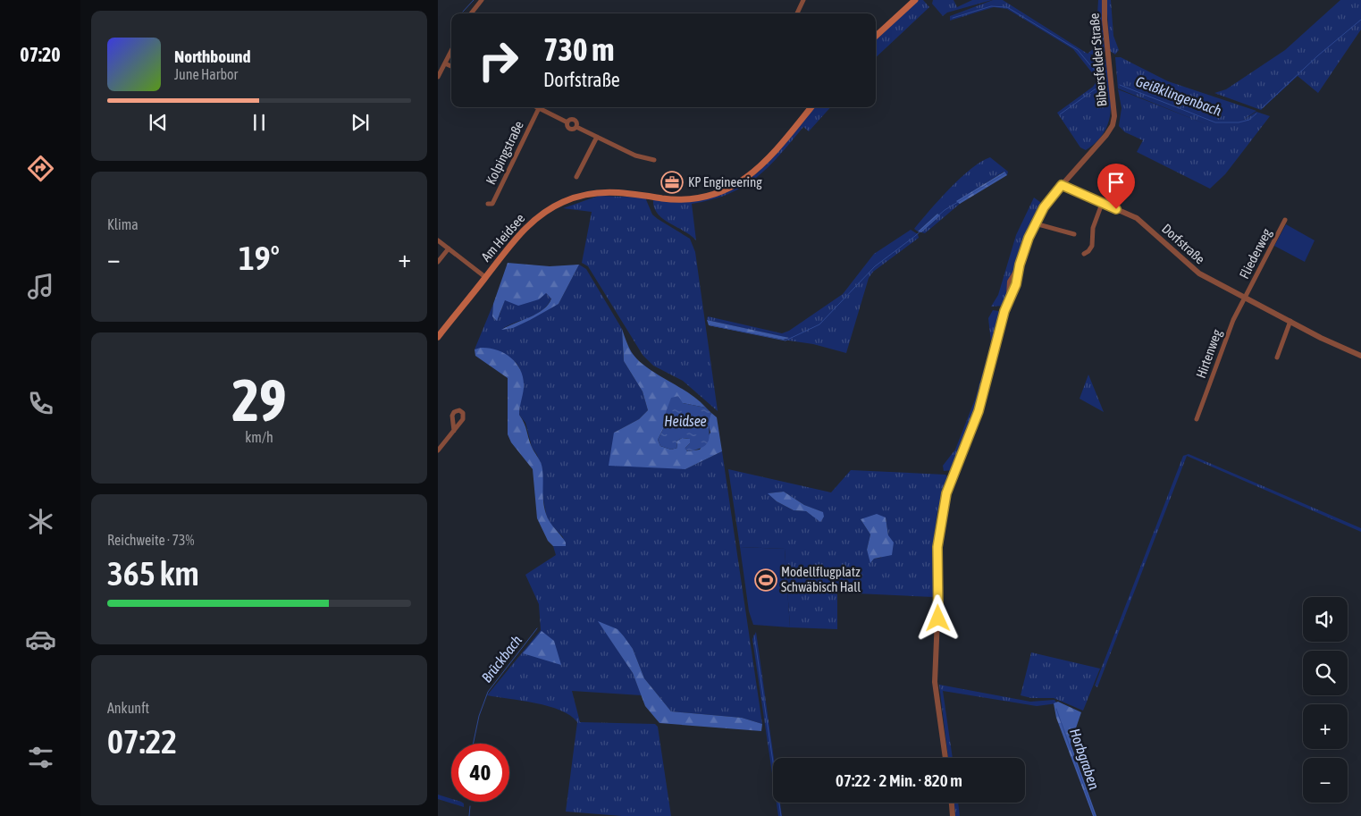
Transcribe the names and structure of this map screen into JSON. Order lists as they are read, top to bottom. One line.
{"streets":{"main road":["Am Heidsee"],"street":["Bibersfelder Straße","Kolpingstraße","Dorfstraße","Fliederweg","Hirtenweg"]},"crossings":[["Bibersfelder Straße","Dorfstraße"],["Dorfstraße","Fliederweg"],["Dorfstraße","Hirtenweg"],["Fliederweg","Hirtenweg"]],"water":["Geißklingenbach","Heidsee","Brückbach","Horbgraben"],"places":{"office":["KP Engineering"],"sports":["Modellflugplatz Schwäbisch Hall"]},"page":{"tabs":"07:20","turn":["730 m","Dorfstraße"],"song":["Northbound","June Harbor"],"tile":["Klima",["29","km/h"],["Reichweite · 73%","365 km"],["Ankunft","07:22"]],"heat":["−","19°","+"],"map_buttons":["+","−"],"limit":"40","trip":"07:22 · 2 Min. · 820 m"}}
